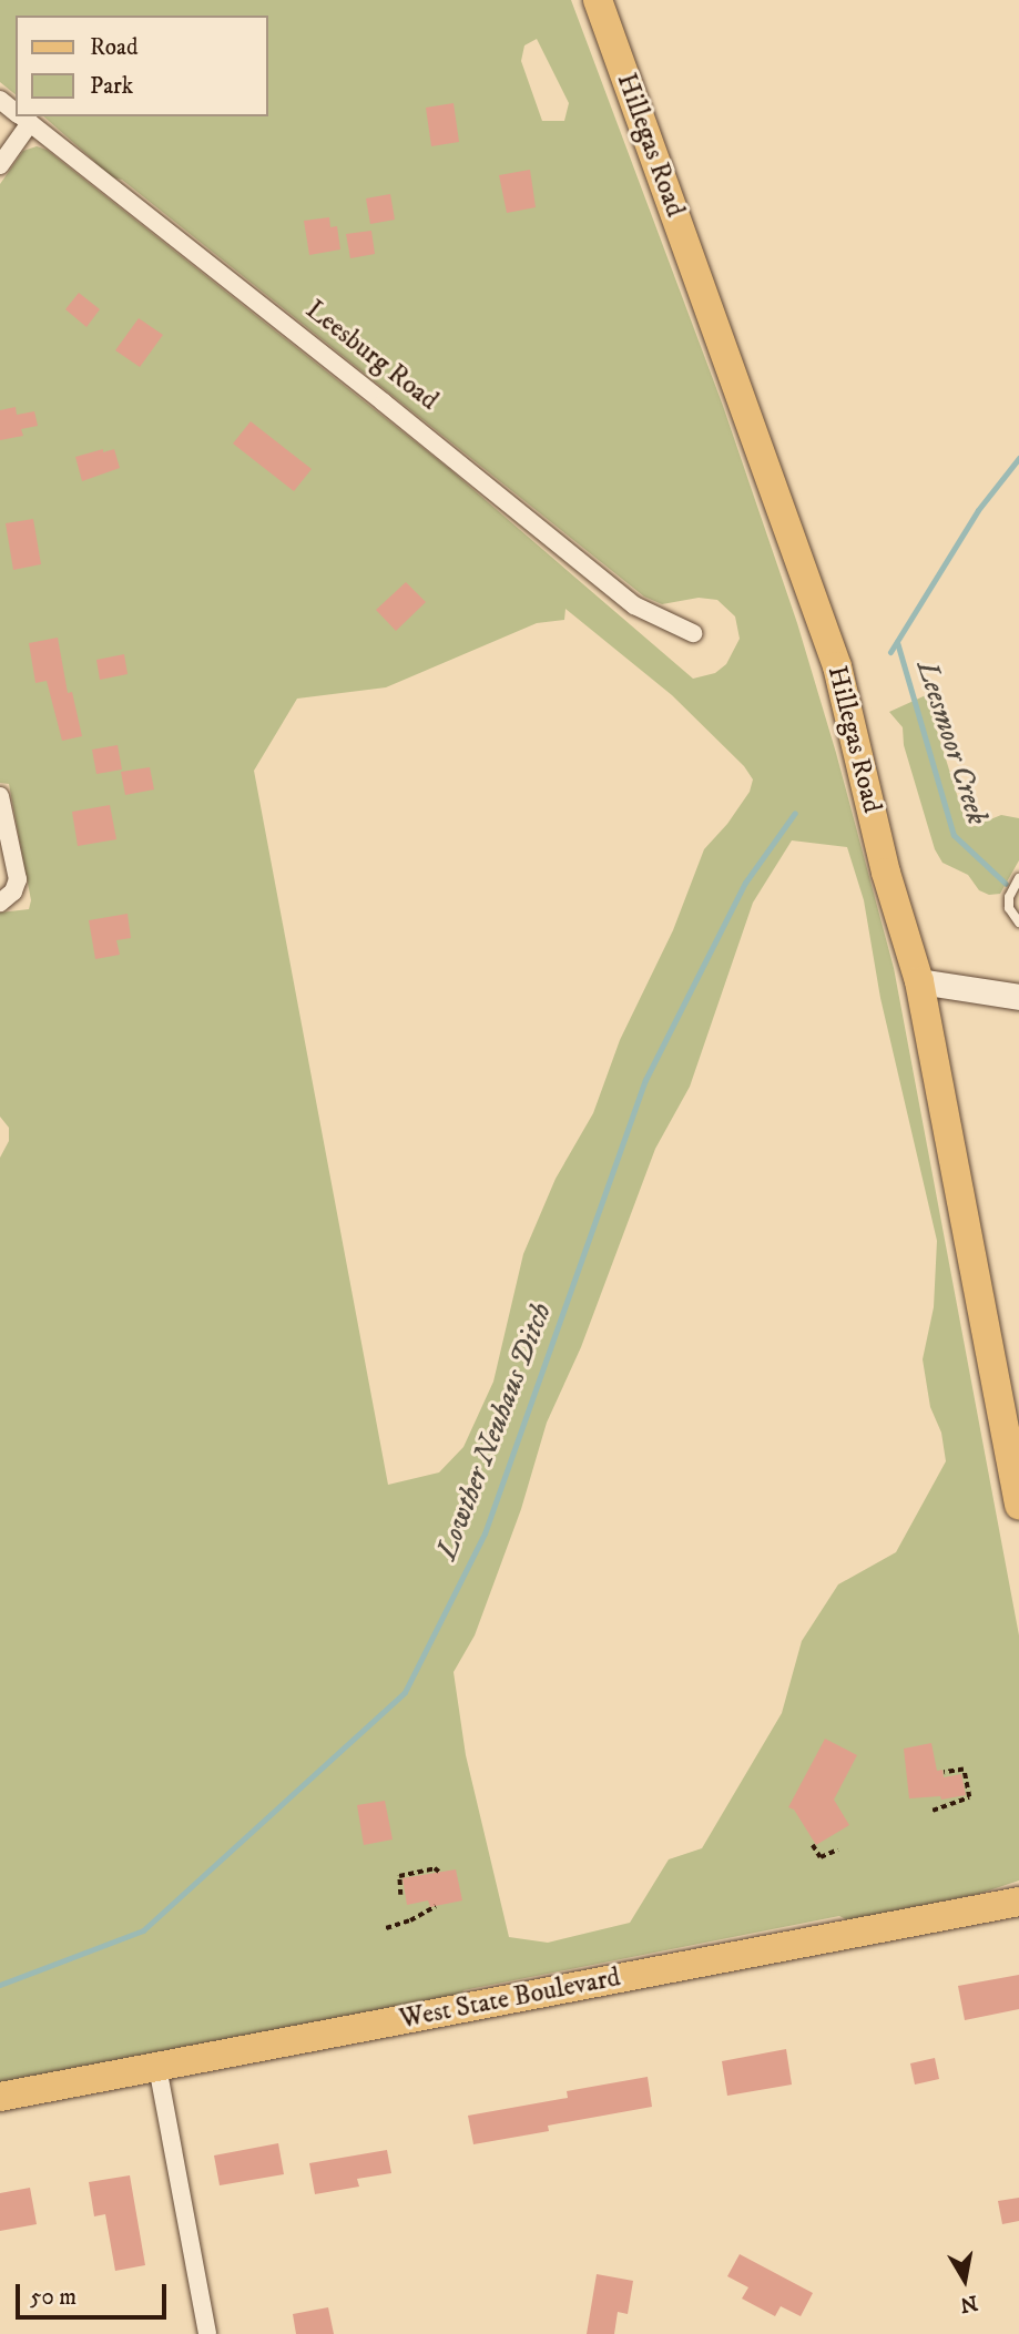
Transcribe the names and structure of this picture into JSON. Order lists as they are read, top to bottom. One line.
{"streets":{"main road":["Hillegas Road","West State Boulevard"],"street":["Leesburg Road"]},"water":["Leesmoor Creek","Lowther Neuhaus Ditch"],"legend":["Road","Park"],"scale_bar":"50 m","north":"bottom"}
